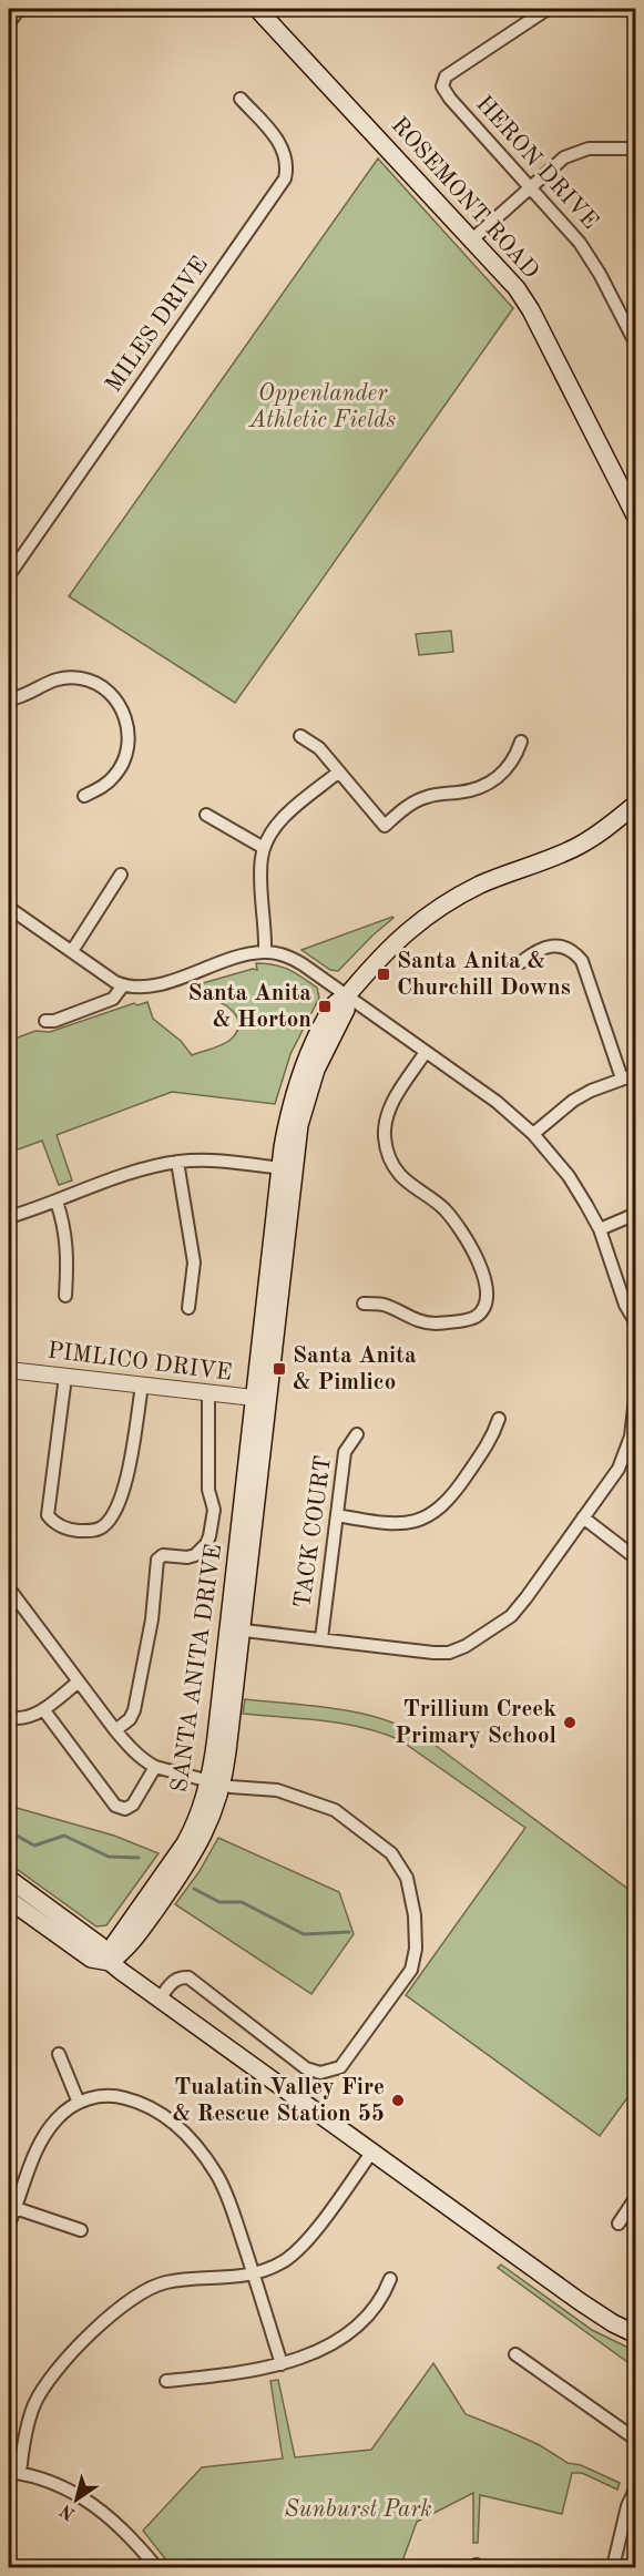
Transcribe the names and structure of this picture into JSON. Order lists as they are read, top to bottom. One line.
{"streets":{"main road":["ROSEMONT ROAD","SANTA ANITA DRIVE"],"street":["HERON DRIVE","MILES DRIVE","PIMLICO DRIVE","TACK COURT"]},"crossings":[["PIMLICO DRIVE","SANTA ANITA DRIVE"]],"parks":["Oppenlander Athletic Fields","Sunburst Park"],"places":{"transit":["Santa Anita & Churchill Downs","Santa Anita & Horton","Santa Anita & Pimlico"],"other":["Trillium Creek Primary School","Tualatin Valley Fire & Rescue Station 55"]},"north":"bottom left"}
